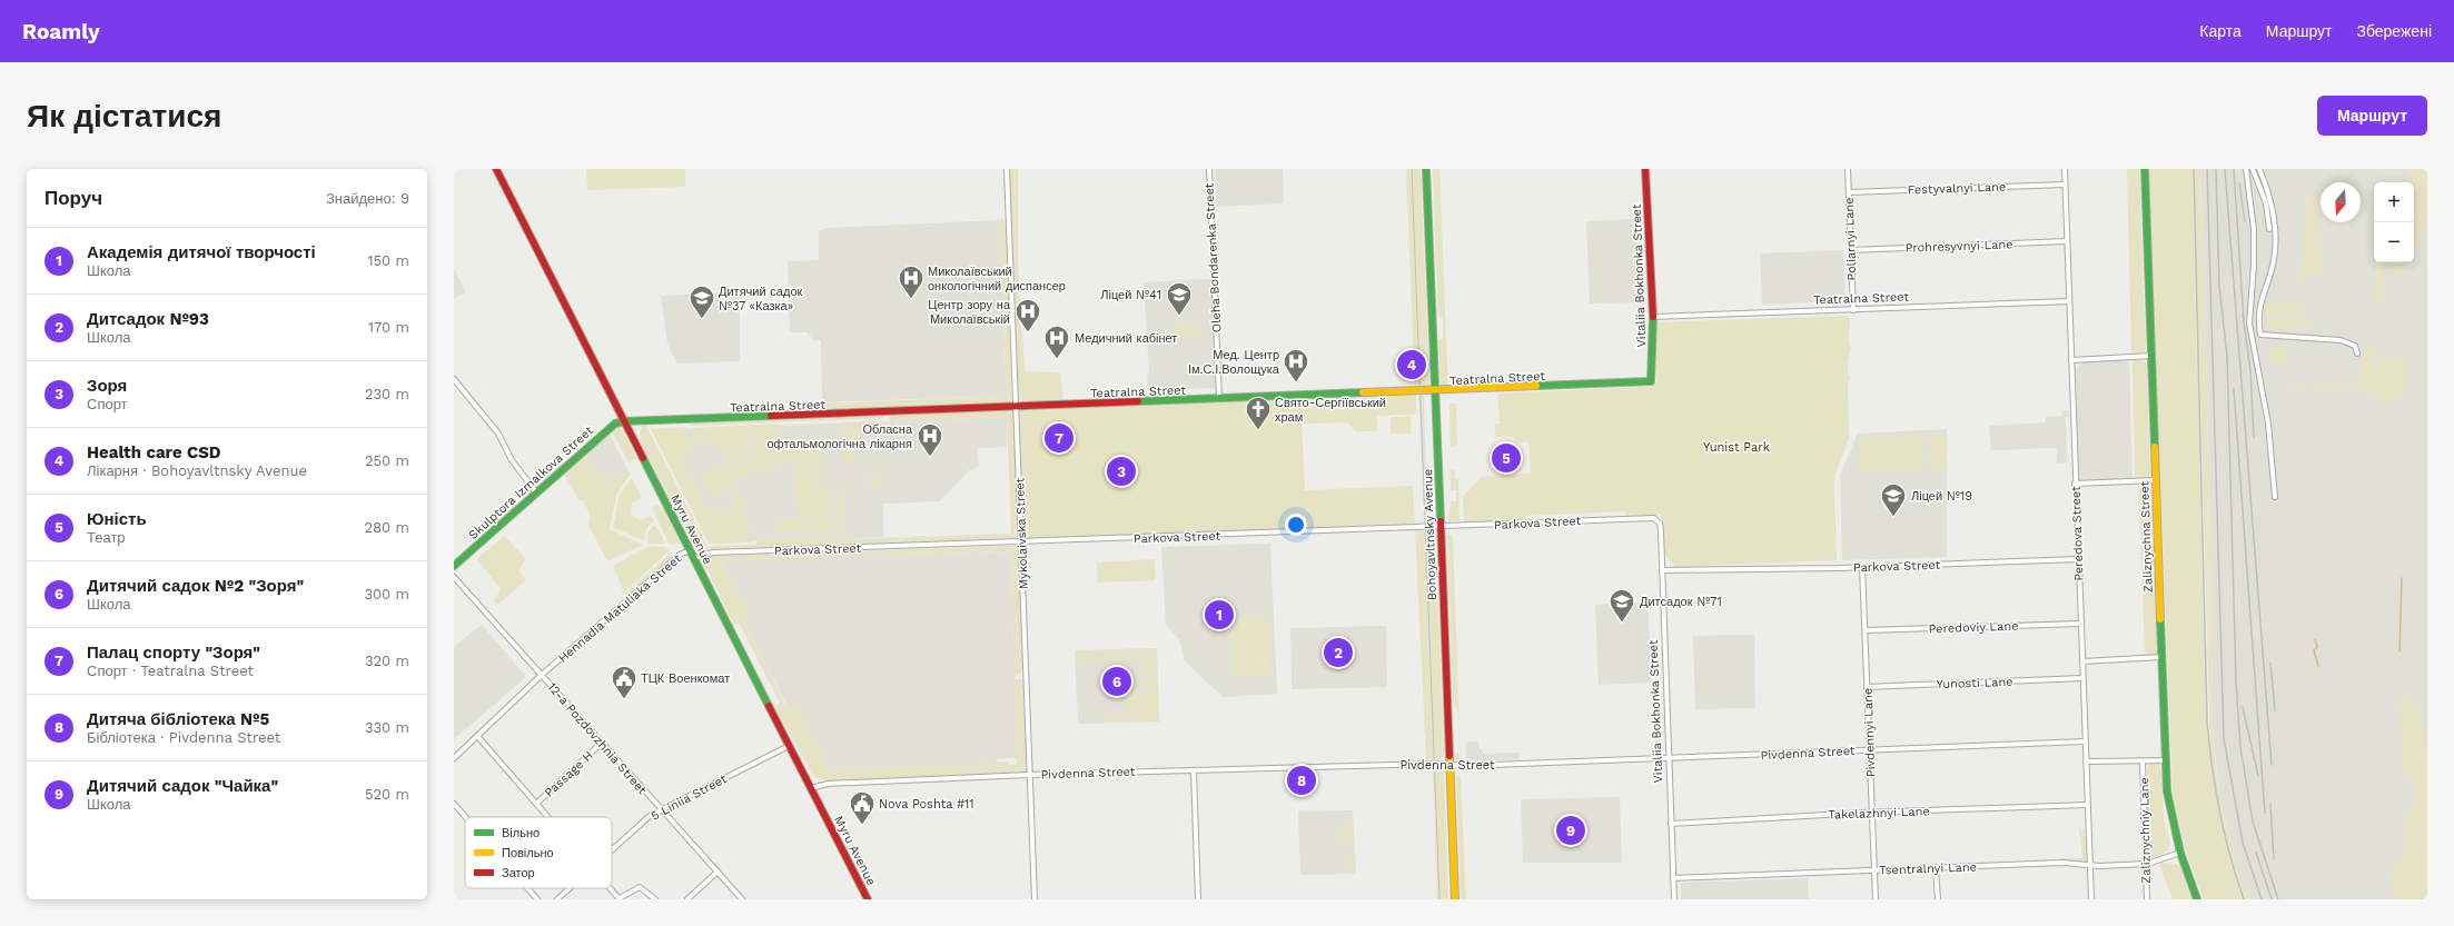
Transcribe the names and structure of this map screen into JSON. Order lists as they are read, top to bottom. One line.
{"streets":{"street":["Festyvalnyi Lane","Poliarnyi Lane","Prohresyvnyi Lane","Oleha Bondarenka Street","Vitaliia Bokhonka Street","Teatralna Street","Skulptora Izmalkova Street","Parkova Street","Myru Avenue","Mykolaivska Street","Peredova Street","Bohoyavltnsky Avenue","Zaliznychna Street","Hennadia Matuliaka Street","Peredoviy Lane","Yunosti Lane","Pivdennyi Lane","12-a Pozdovzhnia Street","Pivdenna Street","Passage H","5 Liniia Street","Takelazhnyi Lane","Zaliznychniy Lane","Tsentralnyi Lane"]},"crossings":[["Festyvalnyi Lane","Poliarnyi Lane"],["Festyvalnyi Lane","Peredova Street"],["Poliarnyi Lane","Prohresyvnyi Lane"],["Poliarnyi Lane","Teatralna Street"],["Prohresyvnyi Lane","Peredova Street"],["Oleha Bondarenka Street","Teatralna Street"],["Vitaliia Bokhonka Street","Teatralna Street"],["Vitaliia Bokhonka Street","Parkova Street"],["Vitaliia Bokhonka Street","Pivdenna Street"],["Vitaliia Bokhonka Street","Takelazhnyi Lane"],["Vitaliia Bokhonka Street","Tsentralnyi Lane"],["Teatralna Street","Skulptora Izmalkova Street"],["Teatralna Street","Myru Avenue"],["Teatralna Street","Mykolaivska Street"],["Teatralna Street","Peredova Street"],["Teatralna Street","Bohoyavltnsky Avenue"],["Skulptora Izmalkova Street","Myru Avenue"],["Parkova Street","Myru Avenue"],["Parkova Street","Mykolaivska Street"],["Parkova Street","Peredova Street"],["Parkova Street","Bohoyavltnsky Avenue"],["Parkova Street","Pivdennyi Lane"],["Myru Avenue","Hennadia Matuliaka Street"],["Myru Avenue","Pivdenna Street"],["Myru Avenue","5 Liniia Street"],["Mykolaivska Street","Pivdenna Street"],["Peredova Street","Peredoviy Lane"],["Peredova Street","Yunosti Lane"],["Peredova Street","Pivdenna Street"],["Peredova Street","Takelazhnyi Lane"],["Peredova Street","Tsentralnyi Lane"],["Bohoyavltnsky Avenue","Pivdenna Street"],["Zaliznychna Street","Tsentralnyi Lane"],["Hennadia Matuliaka Street","12-a Pozdovzhnia Street"],["Peredoviy Lane","Pivdennyi Lane"],["Yunosti Lane","Pivdennyi Lane"],["Pivdennyi Lane","Pivdenna Street"],["Pivdennyi Lane","Takelazhnyi Lane"],["Pivdennyi Lane","Tsentralnyi Lane"],["12-a Pozdovzhnia Street","Passage H"],["12-a Pozdovzhnia Street","5 Liniia Street"],["Zaliznychniy Lane","Tsentralnyi Lane"]],"parks":["Yunist Park"],"places":{"hospital":["Миколаївський онкологічний диспансер","Центр зору на Миколаївській","Медичний кабінет","Мед. Центр Ім.С.І.Волощука","Обласна офтальмологічна лікарня"],"school or university":["Ліцей №41","Дитячий садок №37 «Казка»","Ліцей №19","Дитсадок №71"],"church":["Свято-Сергіївський храм"],"public building":["ТЦК Военкомат","Nova Poshta #11"]},"legend":["Вільно","Повільно","Затор"],"north":"bottom","page":{"header":"Roamly","nav":["Карта","Маршрут","Збережені"],"buttons":"Маршрут","title":"Як дістатися","heading":["Поруч","Знайдено: 9"],"map_buttons":["+","−"],"list":[{"mark":"1","name":"Академія дитячої творчості","note":"Школа","value":"150 m"},{"mark":"2","name":"Дитсадок №93","note":"Школа","value":"170 m"},{"mark":"3","name":"Зоря","note":"Спорт","value":"230 m"},{"mark":"4","name":"Health care CSD","note":"Лікарня · Bohoyavltnsky Avenue","value":"250 m"},{"mark":"5","name":"Юність","note":"Театр","value":"280 m"},{"mark":"6","name":"Дитячий садок №2 \"Зоря\"","note":"Школа","value":"300 m"},{"mark":"7","name":"Палац спорту \"Зоря\"","note":"Спорт · Teatralna Street","value":"320 m"},{"mark":"8","name":"Дитяча бібліотека №5","note":"Бібліотека · Pivdenna Street","value":"330 m"},{"mark":"9","name":"Дитячий садок \"Чайка\"","note":"Школа","value":"520 m"}],"pins":["4","7","5","3","1","2","6","8","9"]}}
